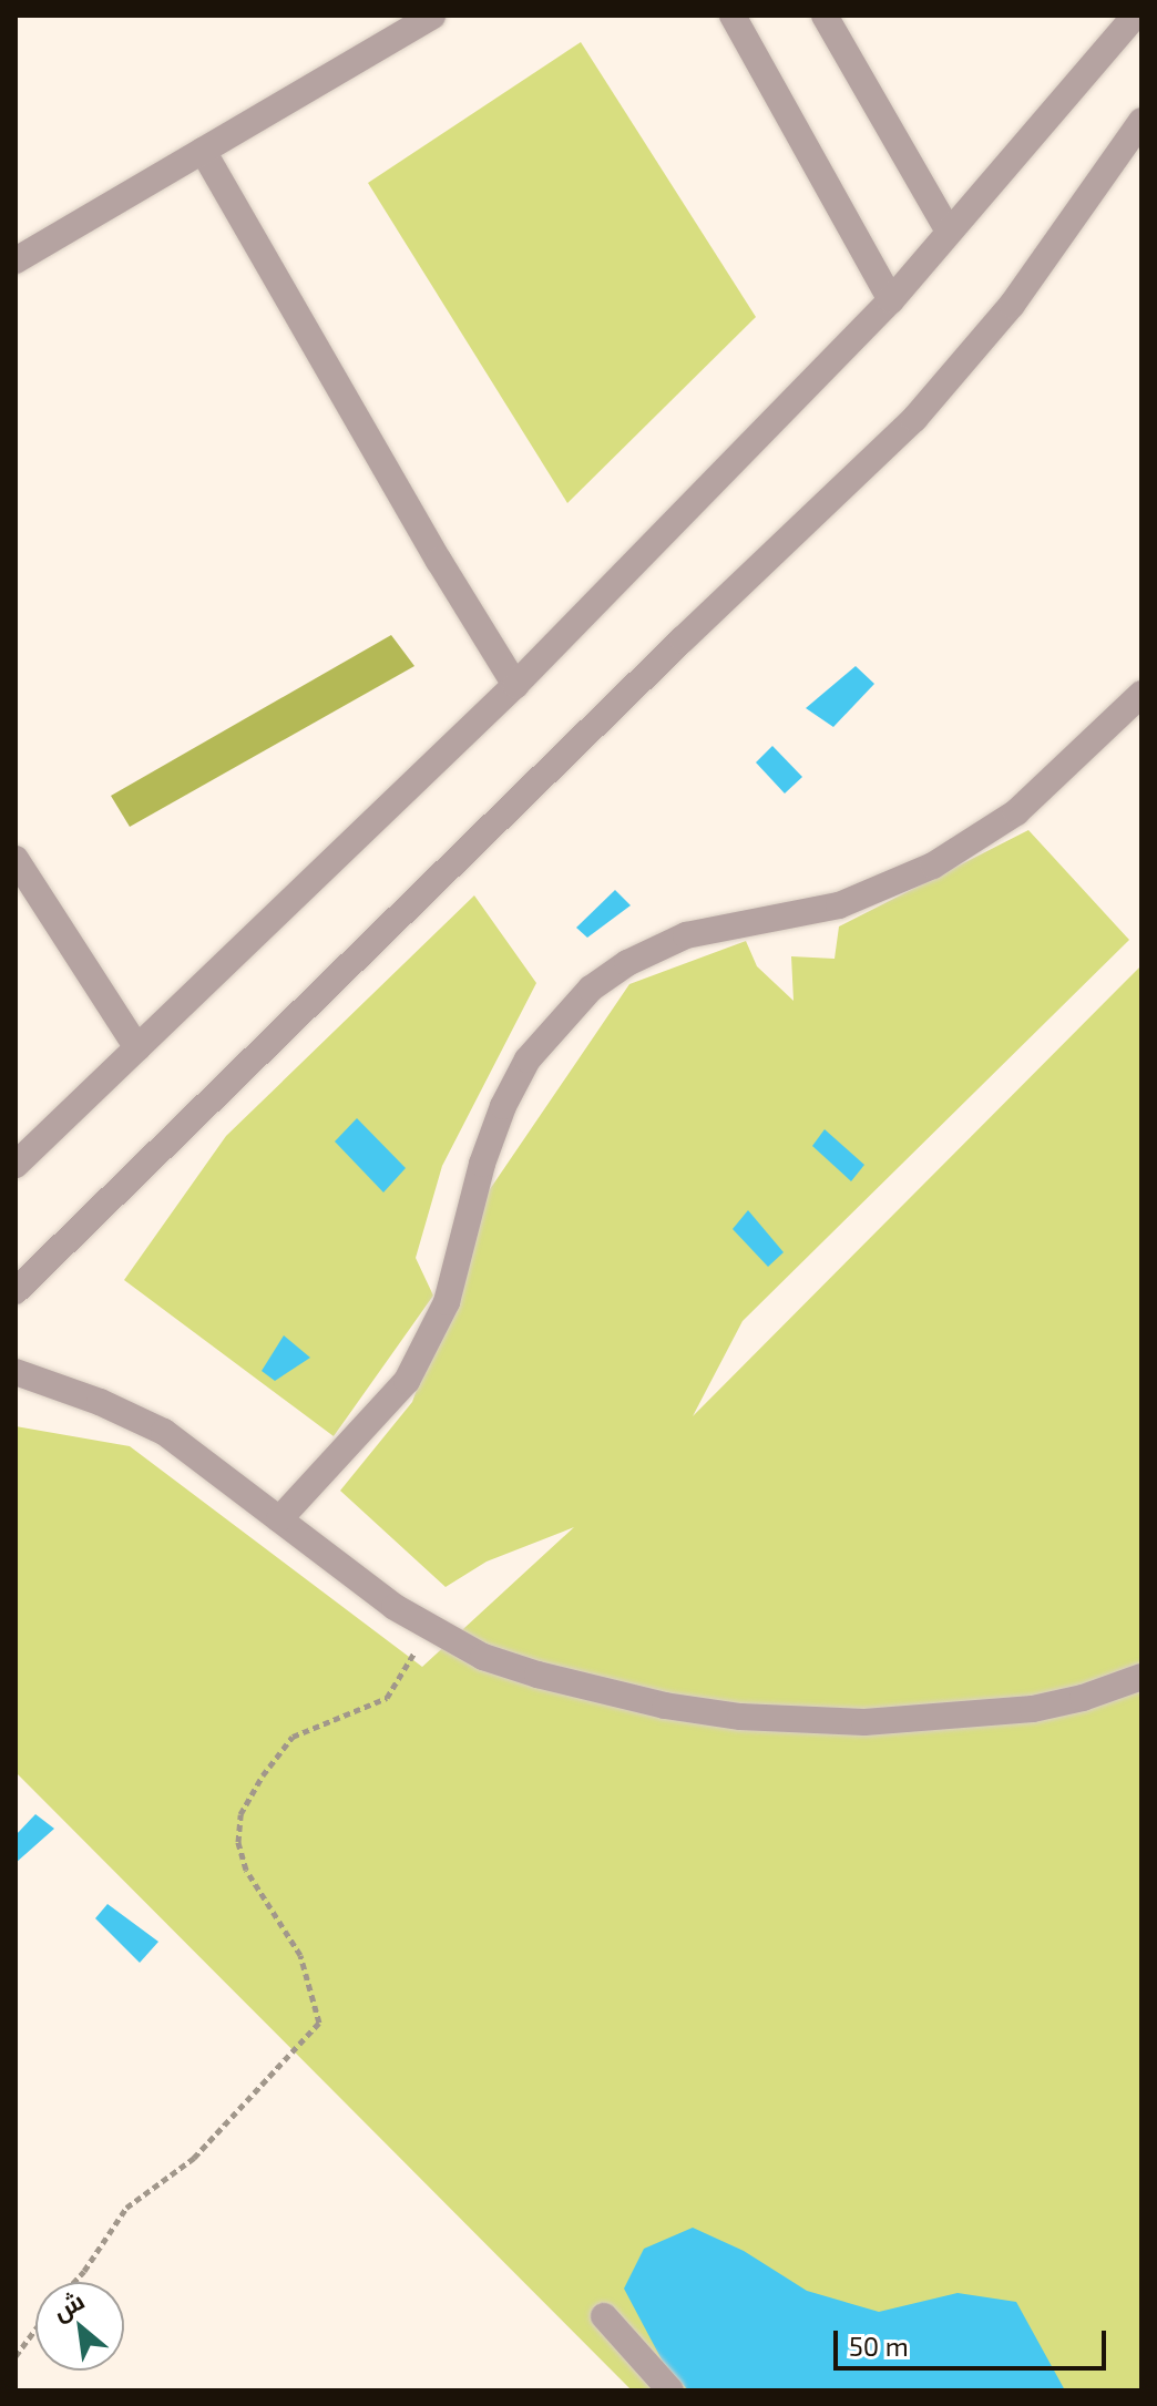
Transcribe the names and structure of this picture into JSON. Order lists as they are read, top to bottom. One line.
{"scale_bar":"50 m","north":"top left"}
